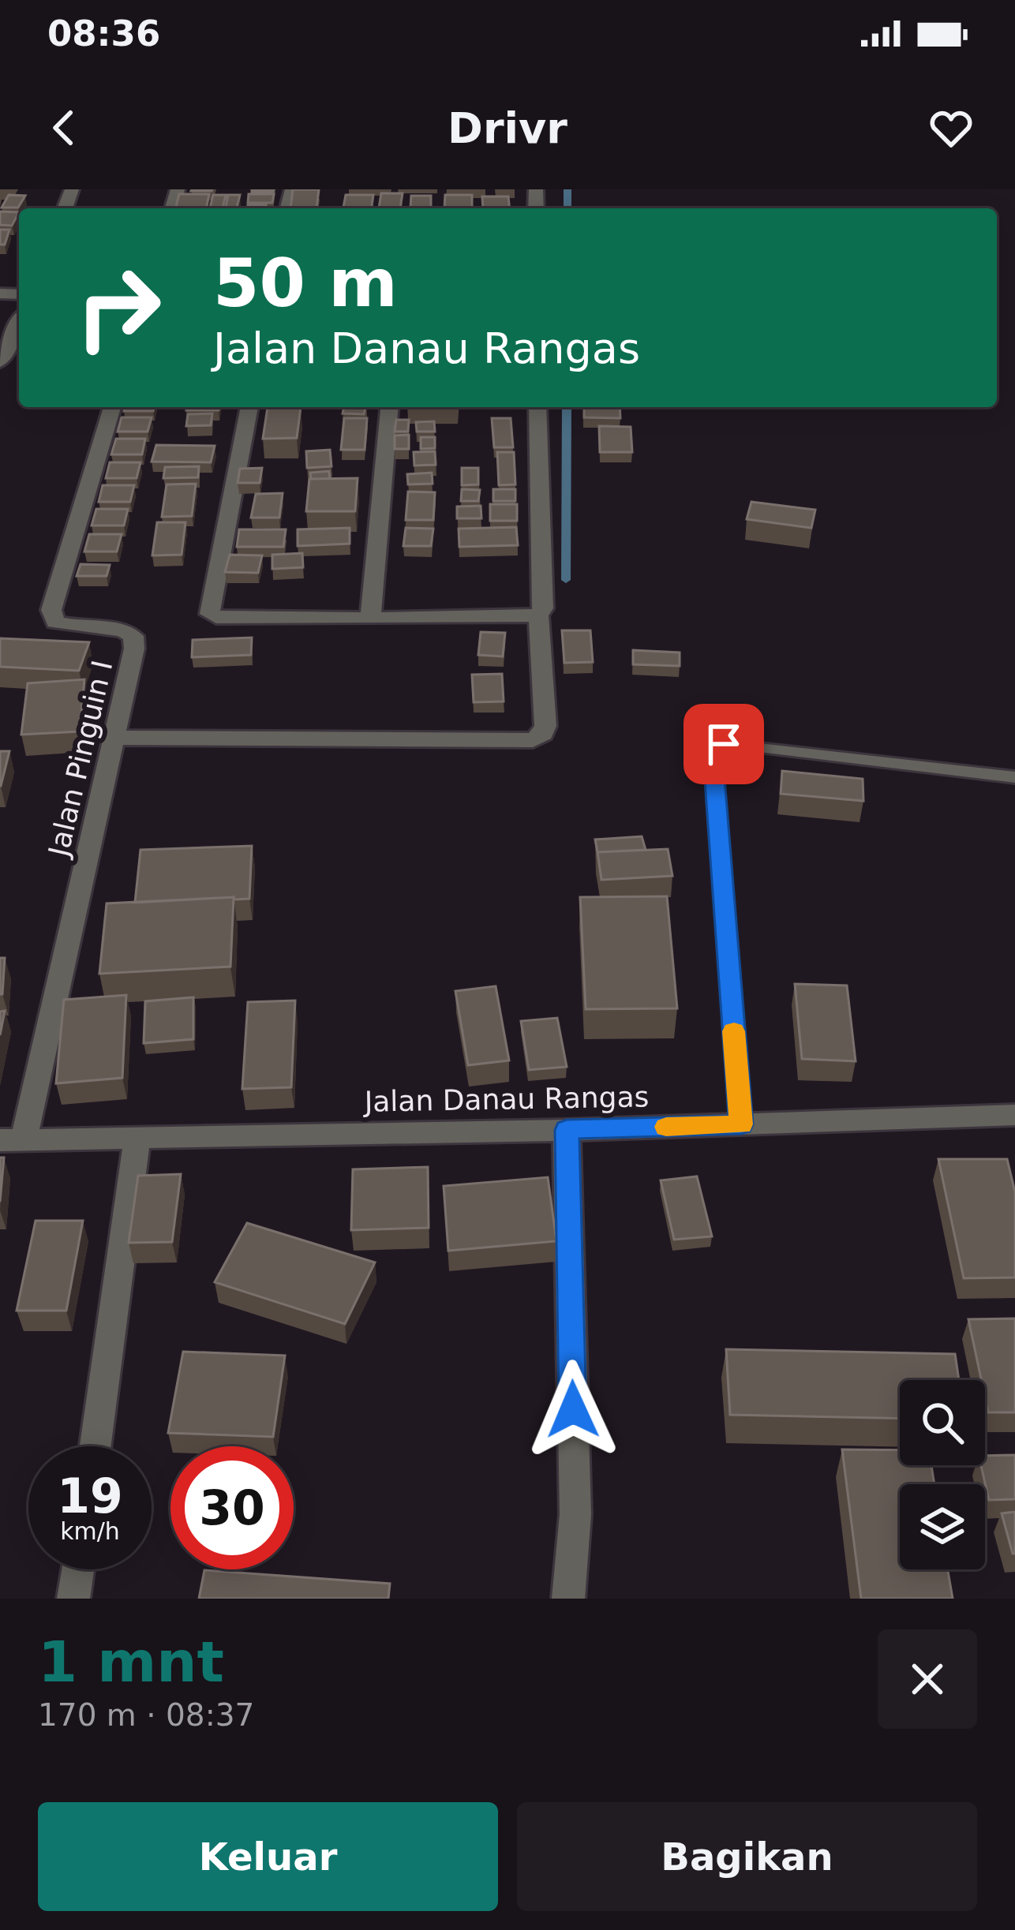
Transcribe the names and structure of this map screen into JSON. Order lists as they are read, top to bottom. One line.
{"streets":{"street":["Jalan Pinguin I","Jalan Danau Rangas"]},"crossings":[["Jalan Pinguin I","Jalan Danau Rangas"]],"page":{"status":"08:36","header":"Drivr","turn":["50 m","Jalan Danau Rangas"],"speed":"19 km/h","limit":"30","heading":["1 mnt","170 m · 08:37"],"buttons":["Keluar","Bagikan"]}}
